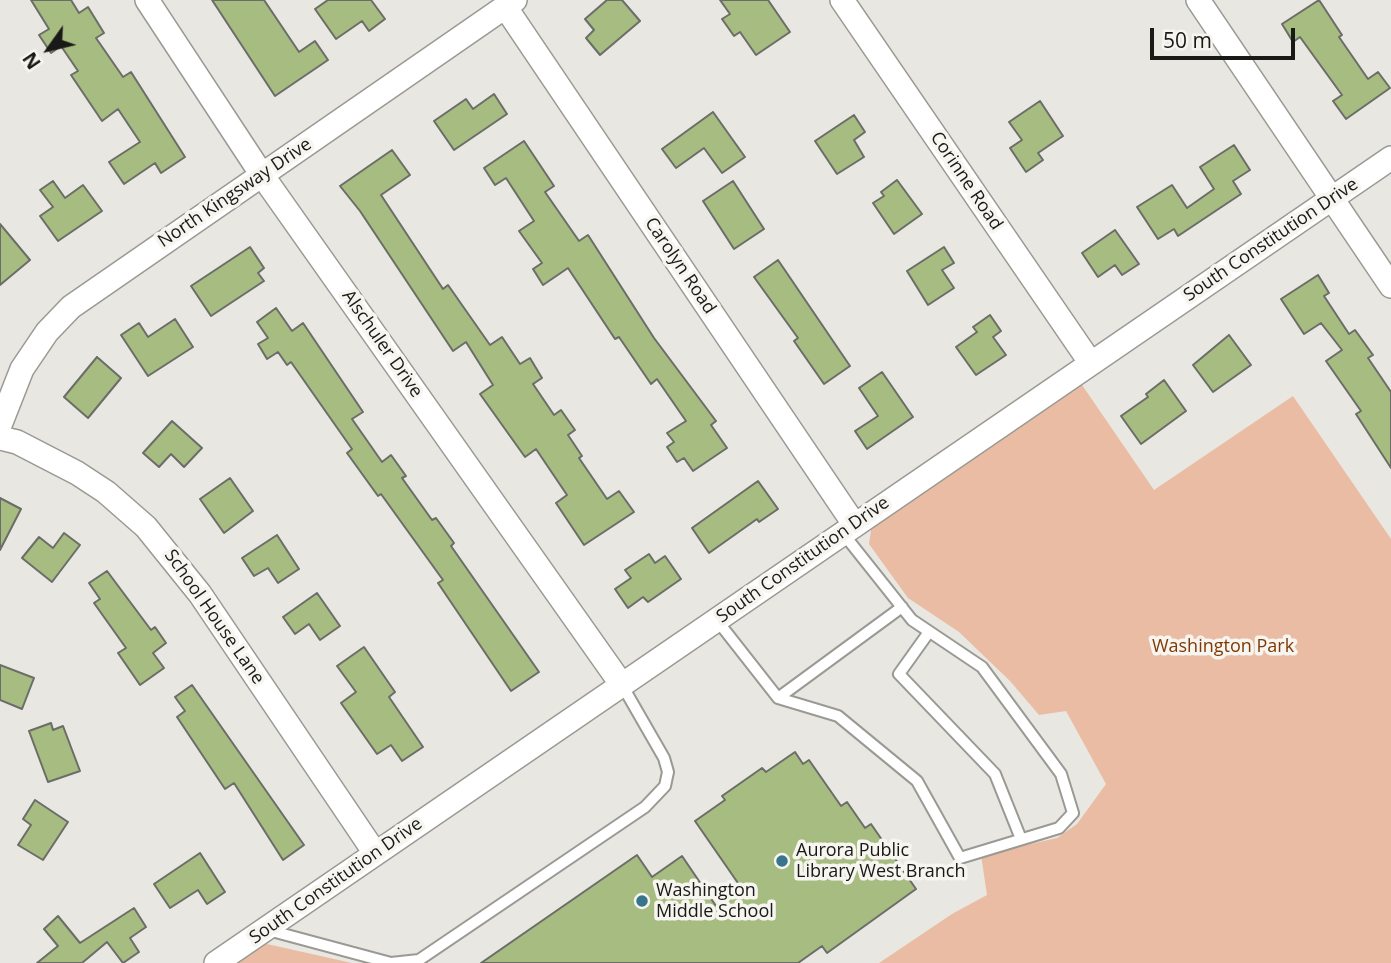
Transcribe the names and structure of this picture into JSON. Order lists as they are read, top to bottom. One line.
{"streets":{"street":["Corinne Road","North Kingsway Drive","South Constitution Drive","Carolyn Road","Alschuler Drive","School House Lane"]},"crossings":[["Corinne Road","South Constitution Drive"],["North Kingsway Drive","Carolyn Road"],["North Kingsway Drive","Alschuler Drive"],["South Constitution Drive","Carolyn Road"],["South Constitution Drive","Alschuler Drive"],["South Constitution Drive","School House Lane"]],"parks":["Washington Park"],"places":["Aurora Public Library West Branch","Washington Middle School"],"scale_bar":"50 m","north":"bottom left"}
